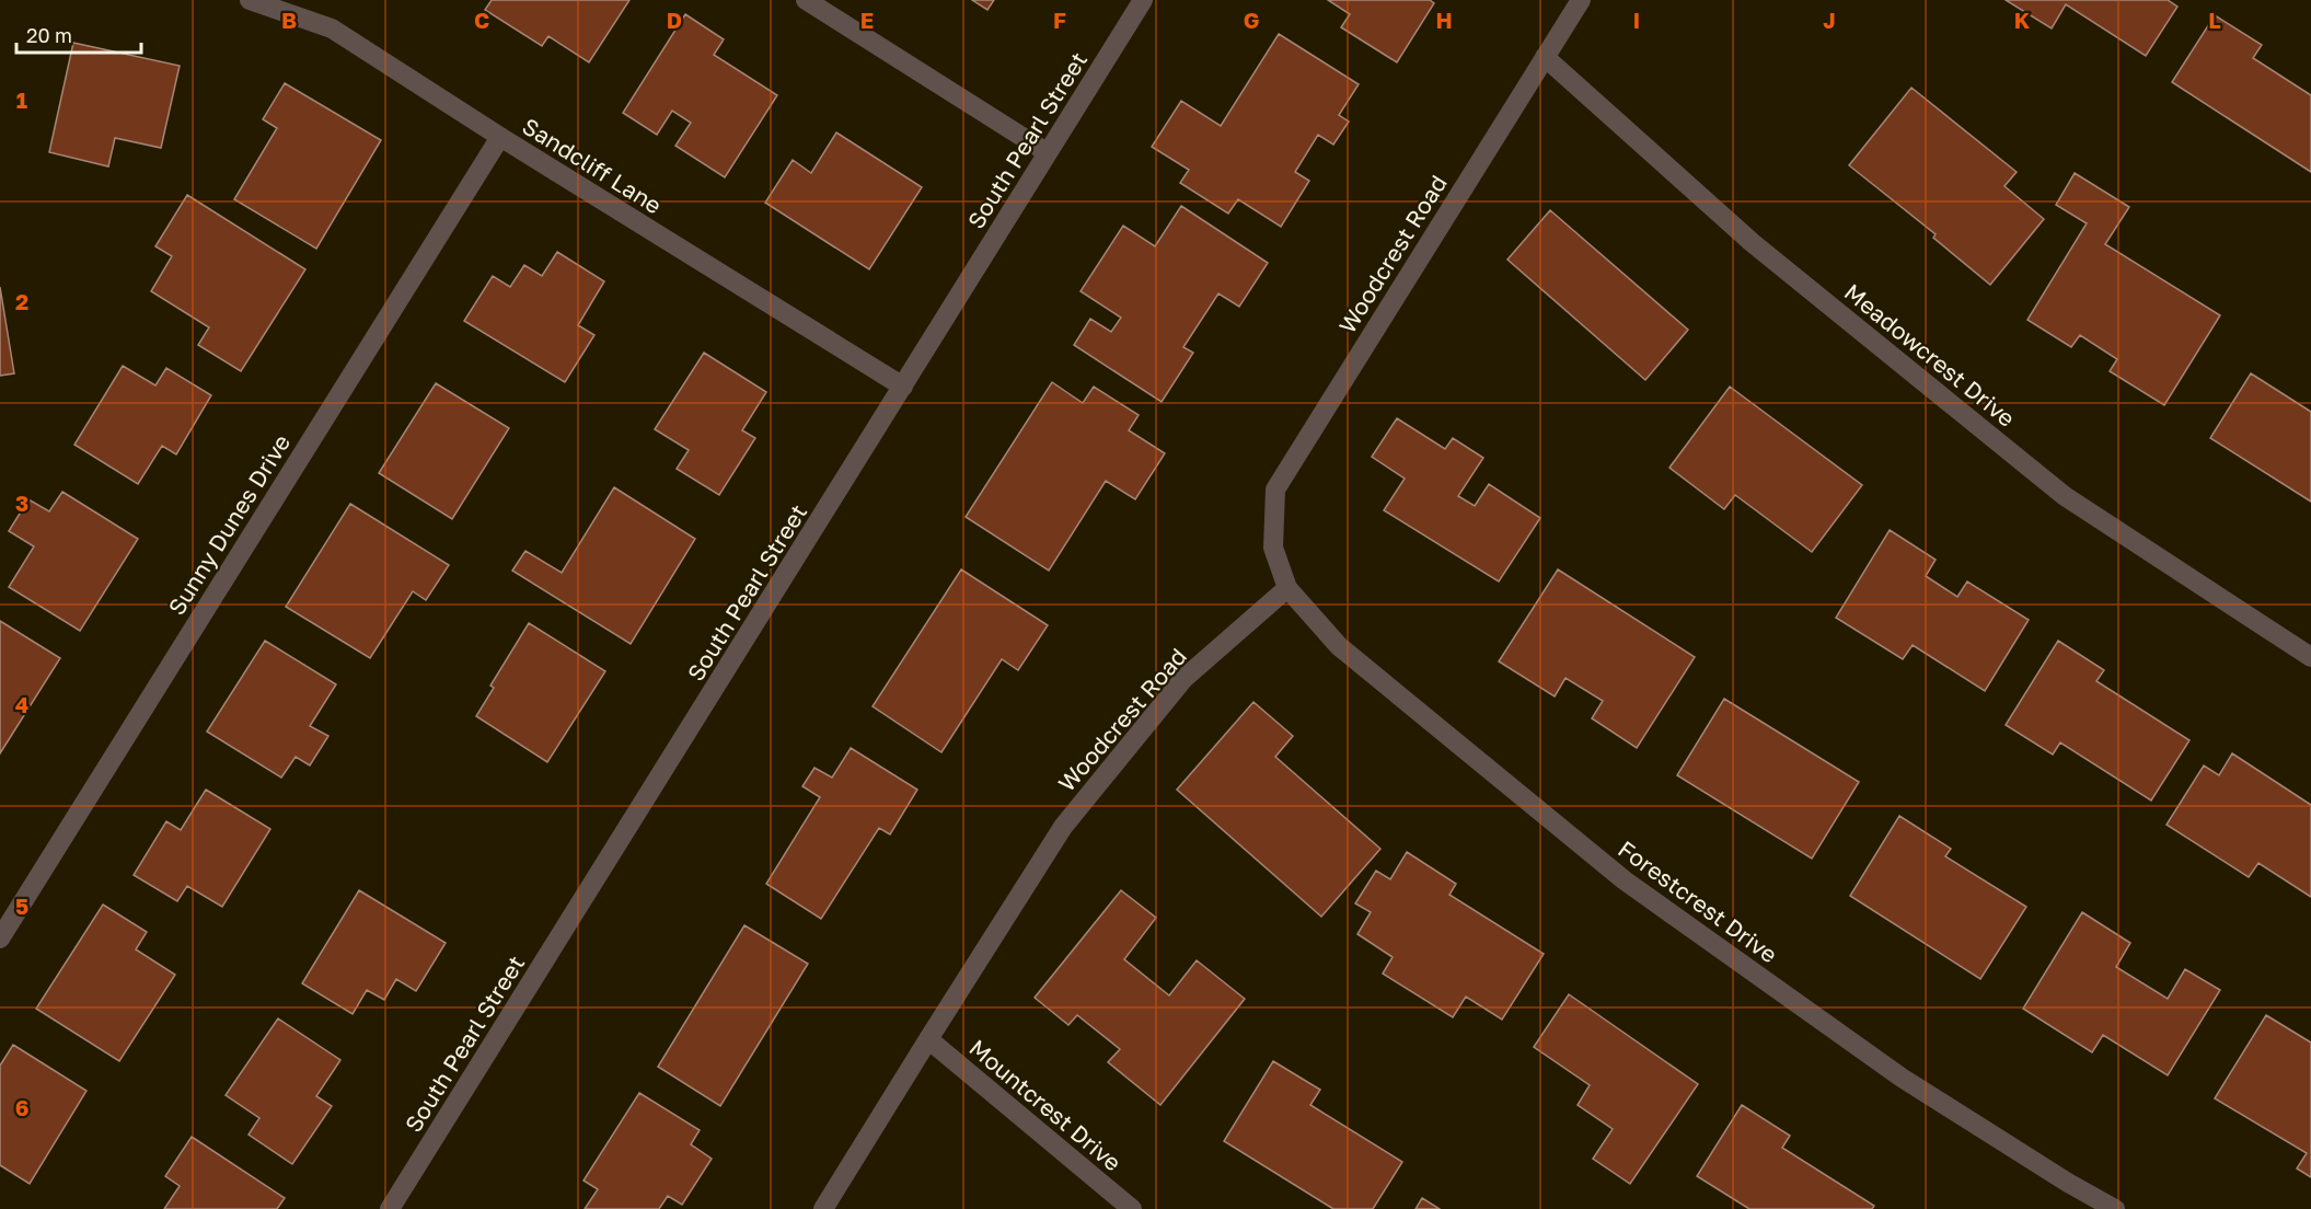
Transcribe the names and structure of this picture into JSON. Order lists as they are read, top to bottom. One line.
{"streets":{"street":["South Pearl Street","Sandcliff Lane","Woodcrest Road","Meadowcrest Drive","Sunny Dunes Drive","Forestcrest Drive","Mountcrest Drive"]},"crossings":[["South Pearl Street","Sandcliff Lane"],["Sandcliff Lane","Sunny Dunes Drive"],["Woodcrest Road","Meadowcrest Drive"],["Woodcrest Road","Forestcrest Drive"],["Woodcrest Road","Mountcrest Drive"]],"scale_bar":"20 m","grid":{"columns":["B","C","D","E","F","G","H","I","J","K","L"],"rows":["1","2","3","4","5","6"]}}
